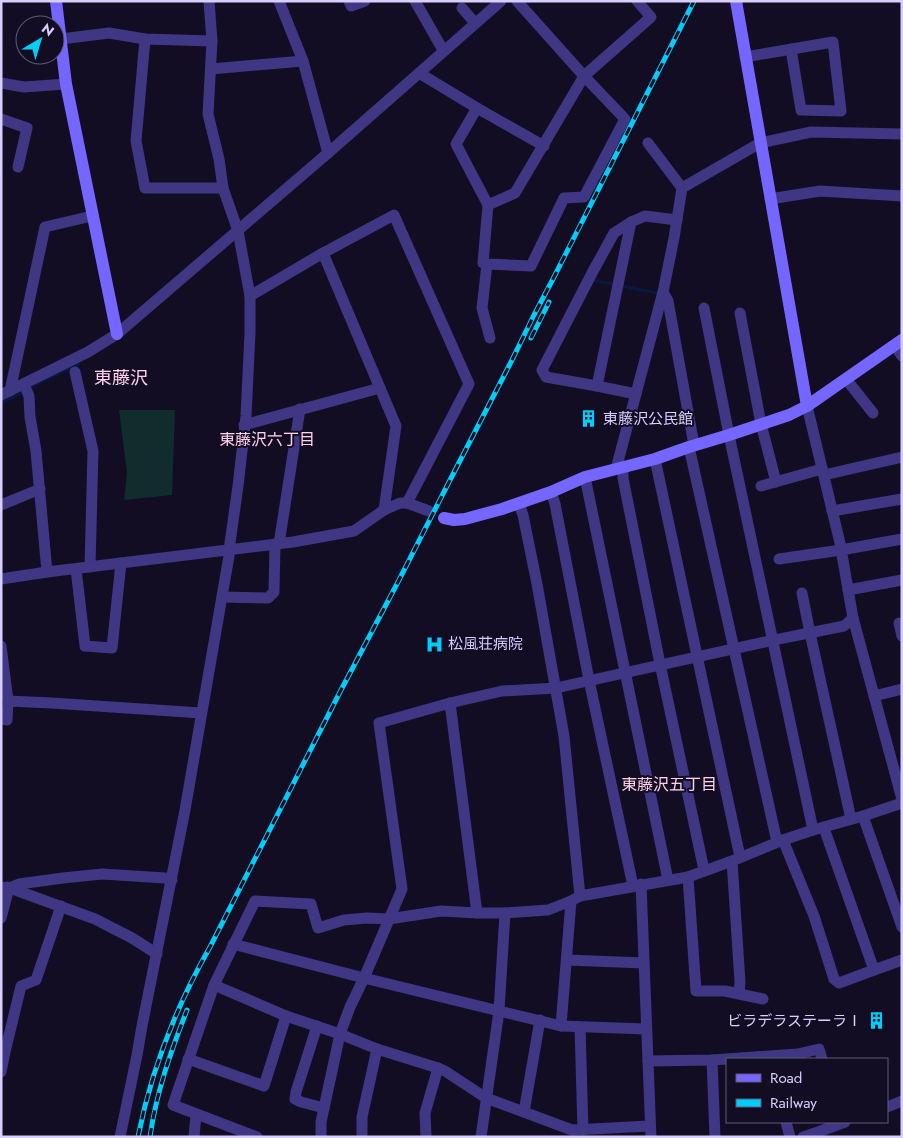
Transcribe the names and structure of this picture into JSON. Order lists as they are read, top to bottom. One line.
{"districts":["東藤沢","東藤沢六丁目","東藤沢五丁目"],"places":{"building":["東藤沢公民館","ビラデラステーラⅠ"],"hospital":["松風荘病院"]},"legend":["Road","Railway"],"north":"top right"}
